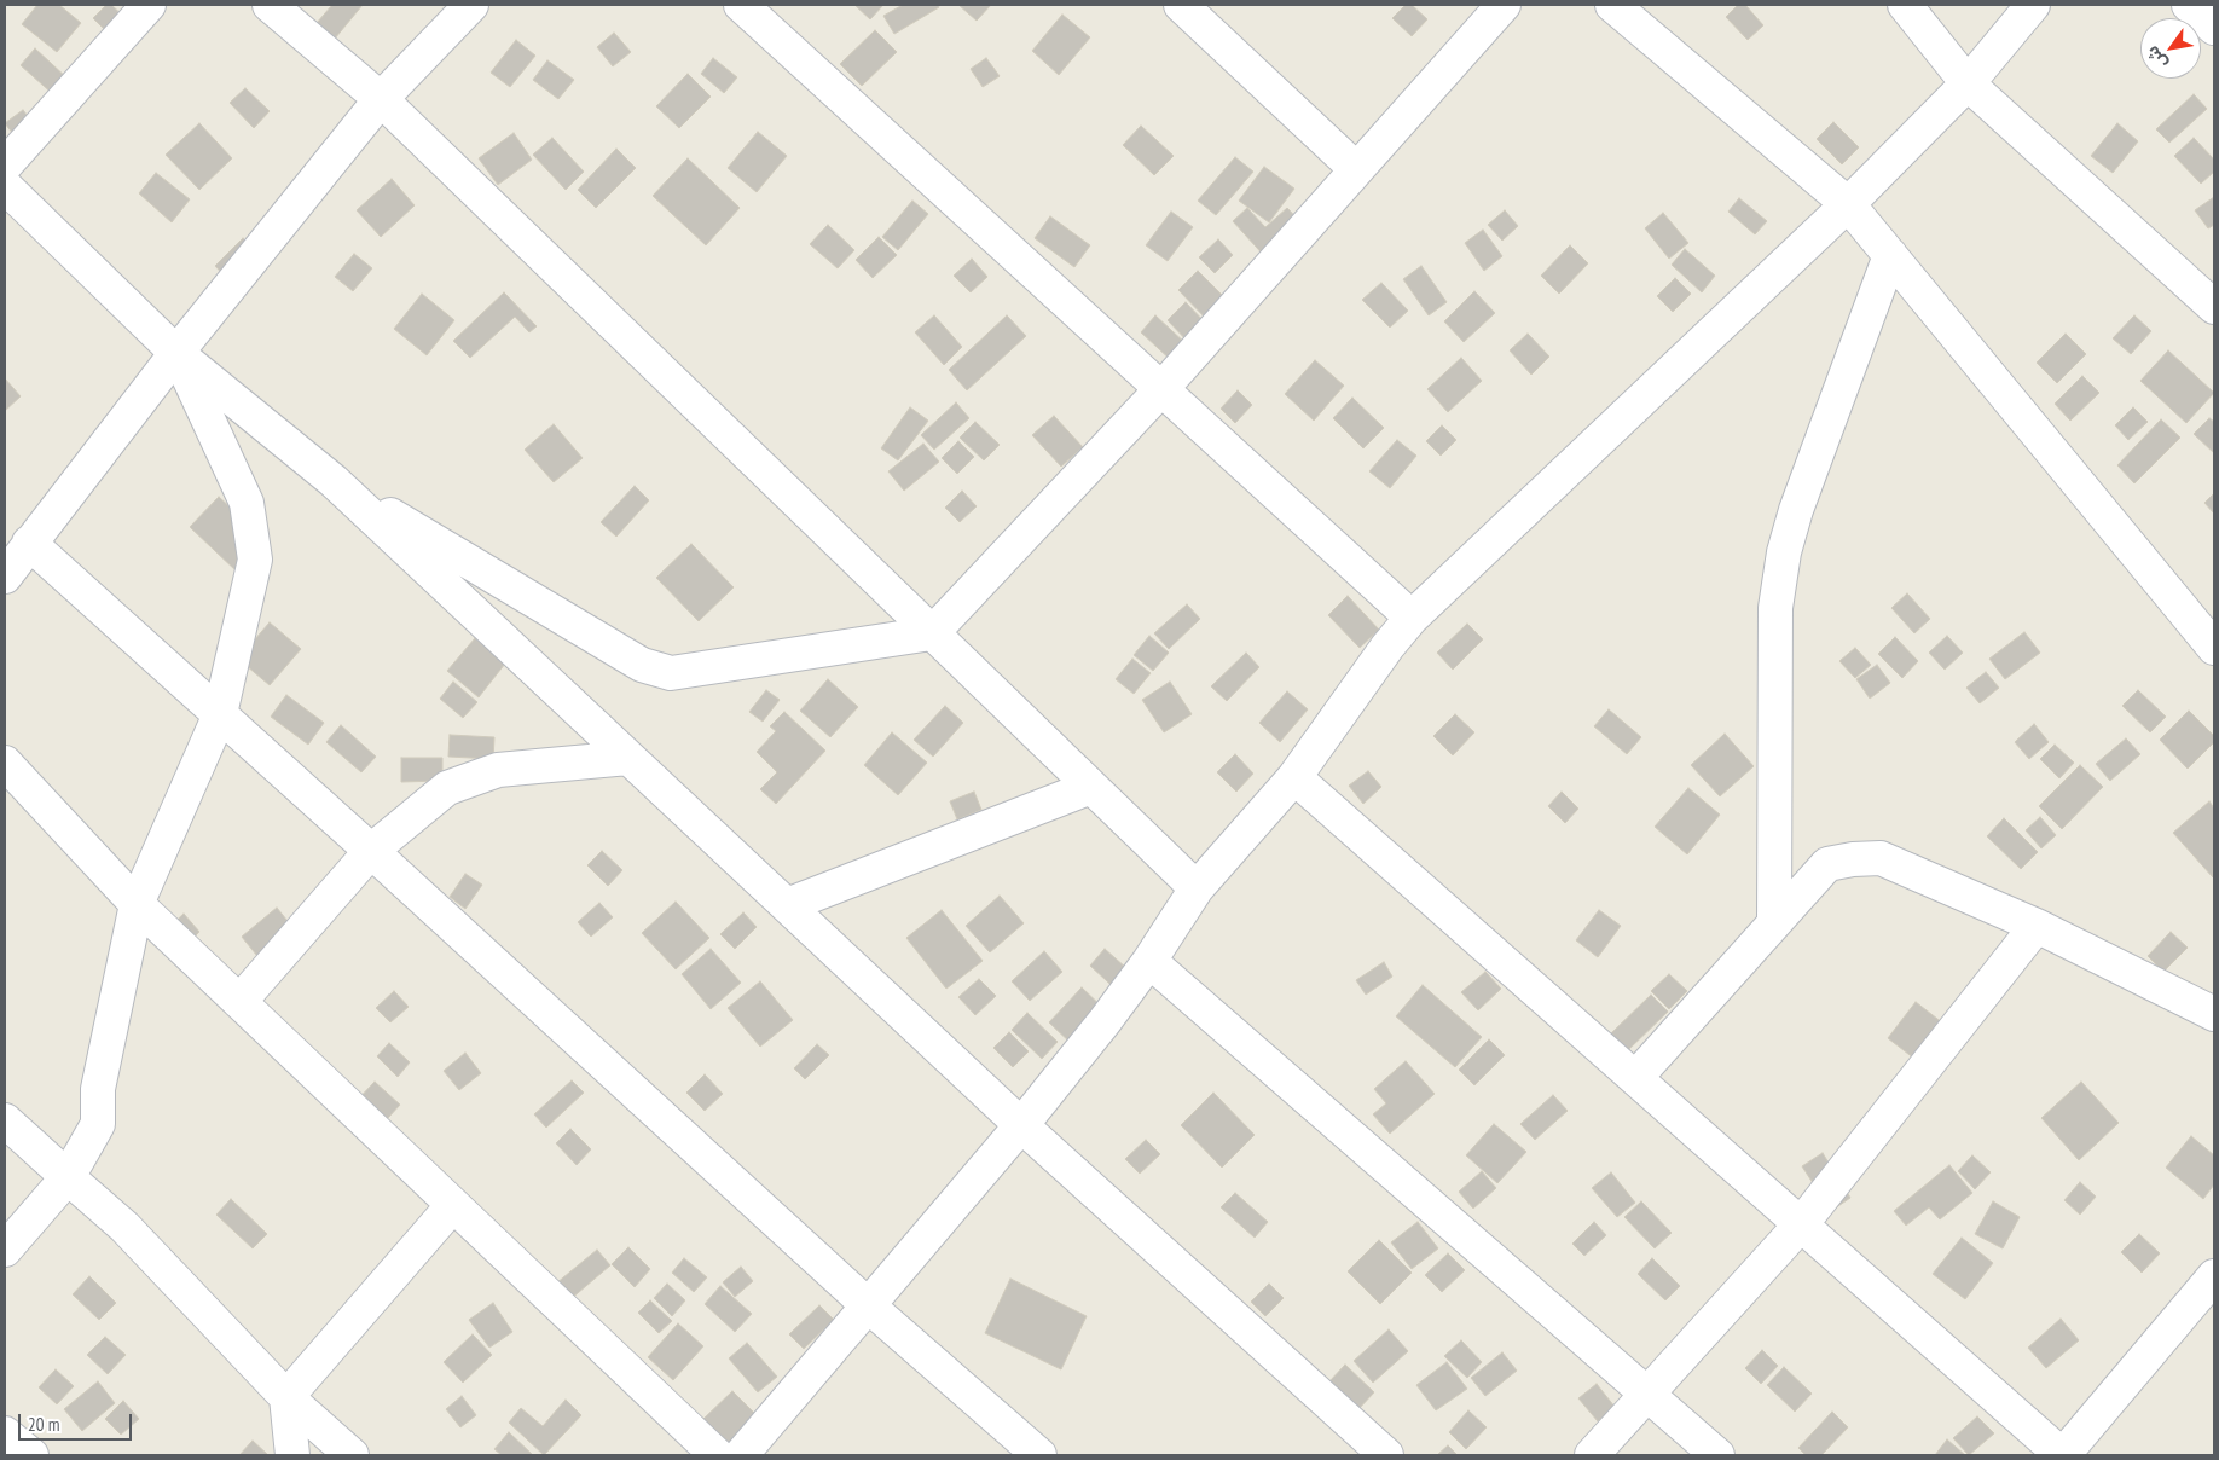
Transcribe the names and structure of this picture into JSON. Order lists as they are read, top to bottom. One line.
{"scale_bar":"20 m","north":"bottom left"}
